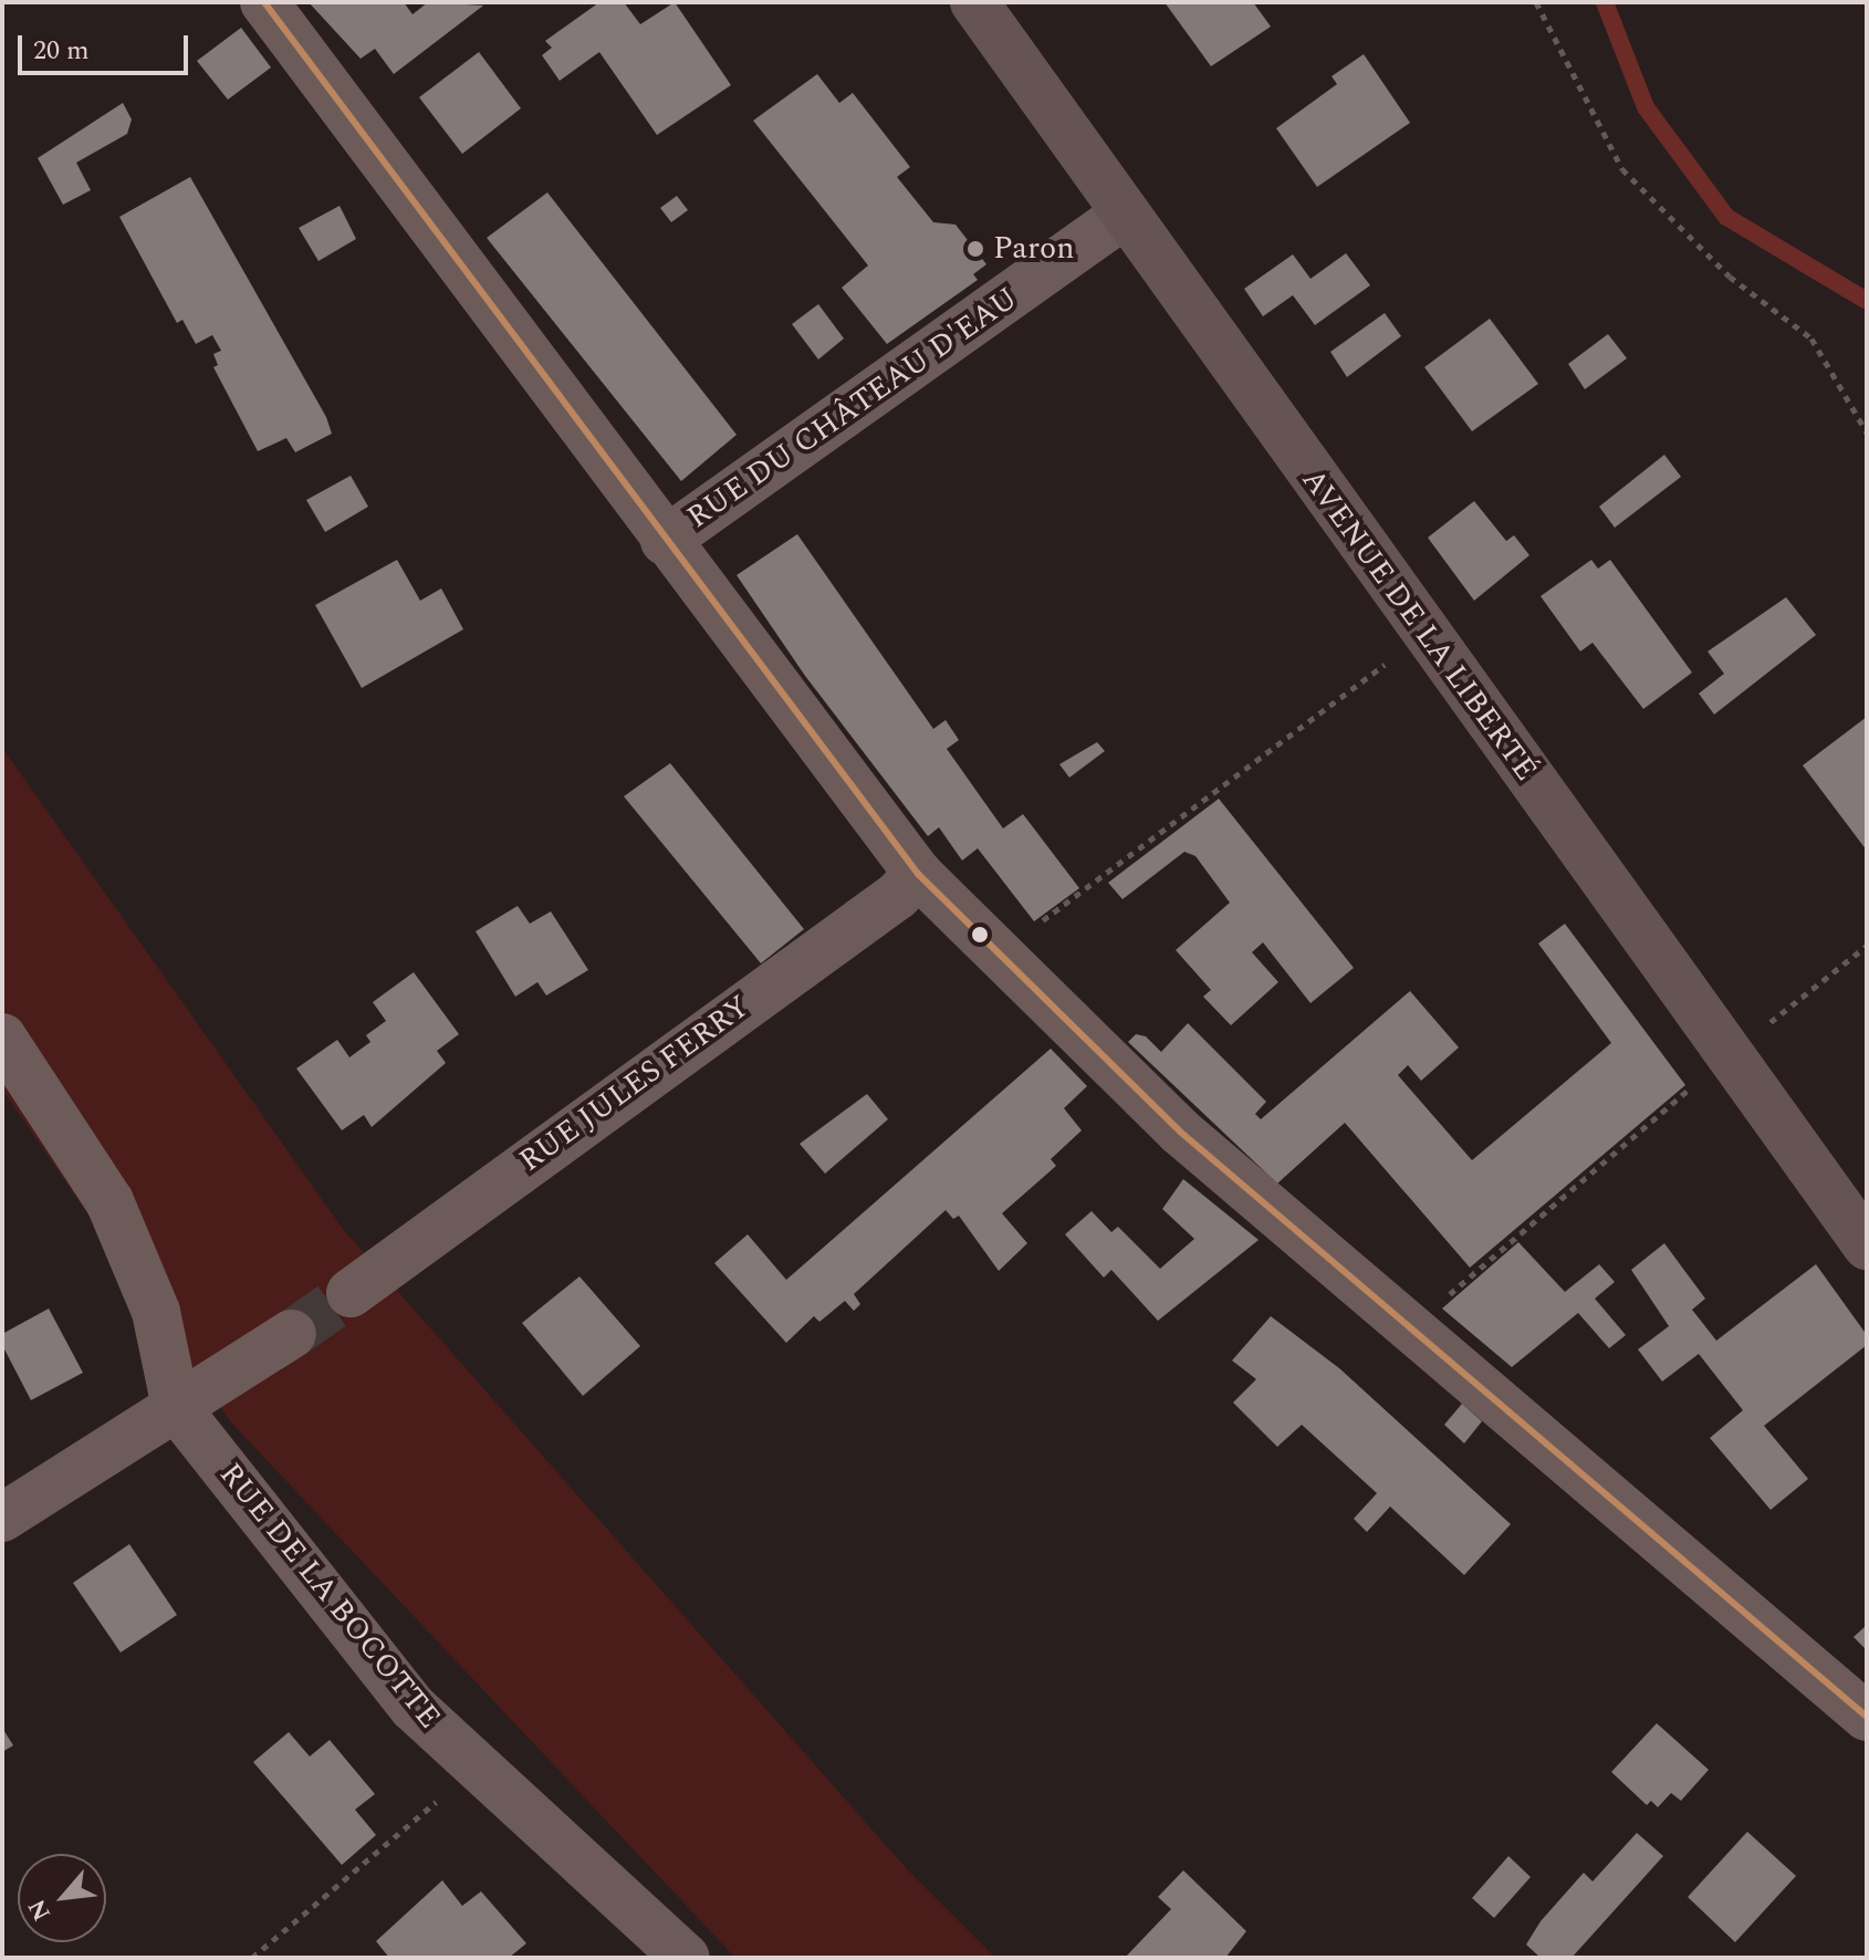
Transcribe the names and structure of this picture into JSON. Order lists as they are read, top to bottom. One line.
{"streets":{"main road":["AVENUE DE LA LIBERTÉ"],"street":["RUE DU CHÂTEAU D'EAU","RUE JULES FERRY","RUE DE LA BOCOTTE"]},"crossings":[["RUE DU CHÂTEAU D'EAU","AVENUE DE LA LIBERTÉ"]],"places":["Paron"],"scale_bar":"20 m","north":"bottom left"}
